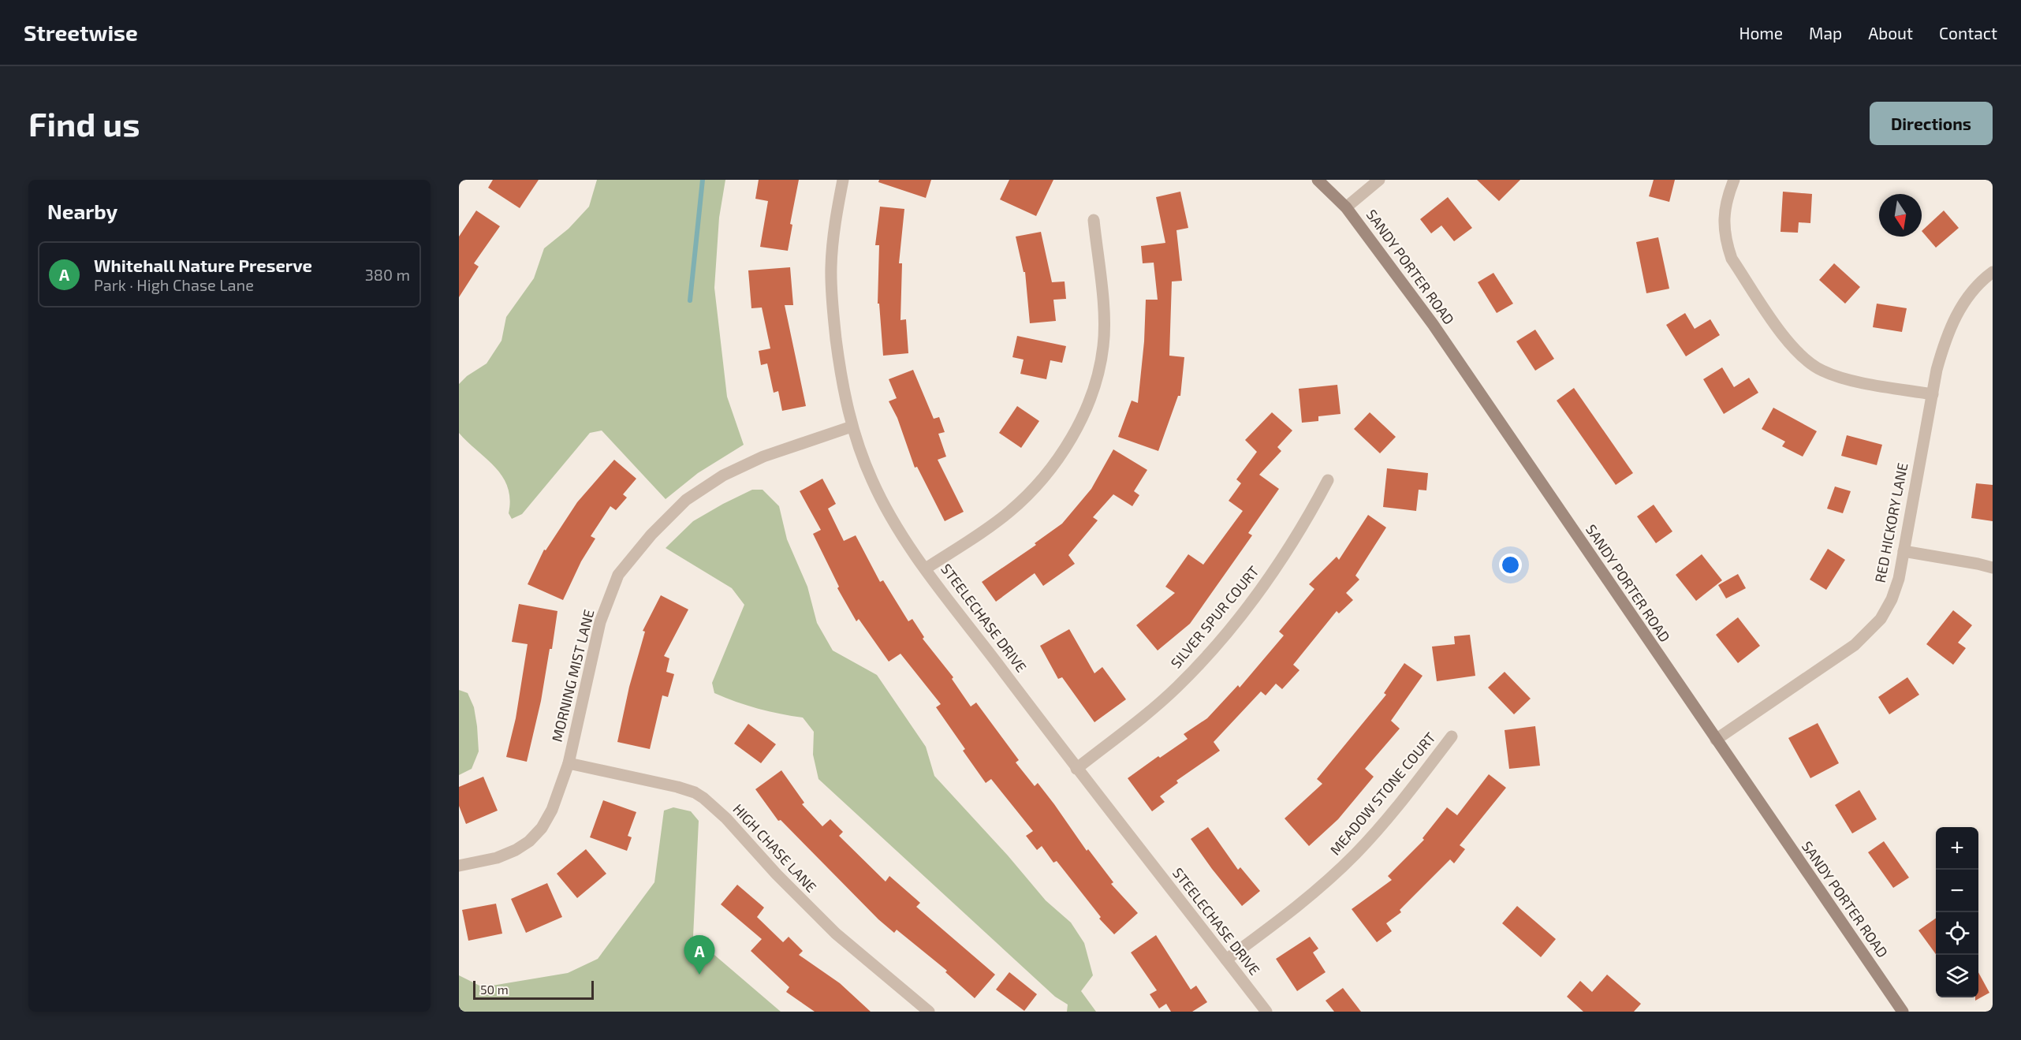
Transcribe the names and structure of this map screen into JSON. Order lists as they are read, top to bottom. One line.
{"streets":{"street":["SANDY PORTER ROAD","RED HICKORY LANE","SILVER SPUR COURT","STEELECHASE DRIVE","MORNING MIST LANE","MEADOW STONE COURT","HIGH CHASE LANE"]},"crossings":[["SANDY PORTER ROAD","RED HICKORY LANE"],["SILVER SPUR COURT","STEELECHASE DRIVE"],["STEELECHASE DRIVE","MORNING MIST LANE"],["STEELECHASE DRIVE","MEADOW STONE COURT"],["MORNING MIST LANE","HIGH CHASE LANE"]],"scale_bar":"50 m","north":"bottom","page":{"header":"Streetwise","nav":["Home","Map","About","Contact"],"buttons":"Directions","title":"Find us","heading":"Nearby","list":[{"mark":"A","name":"Whitehall Nature Preserve","note":"Park · High Chase Lane","value":"380 m"}],"map_buttons":["+","−"],"pins":"A","scale":"50 m"}}
